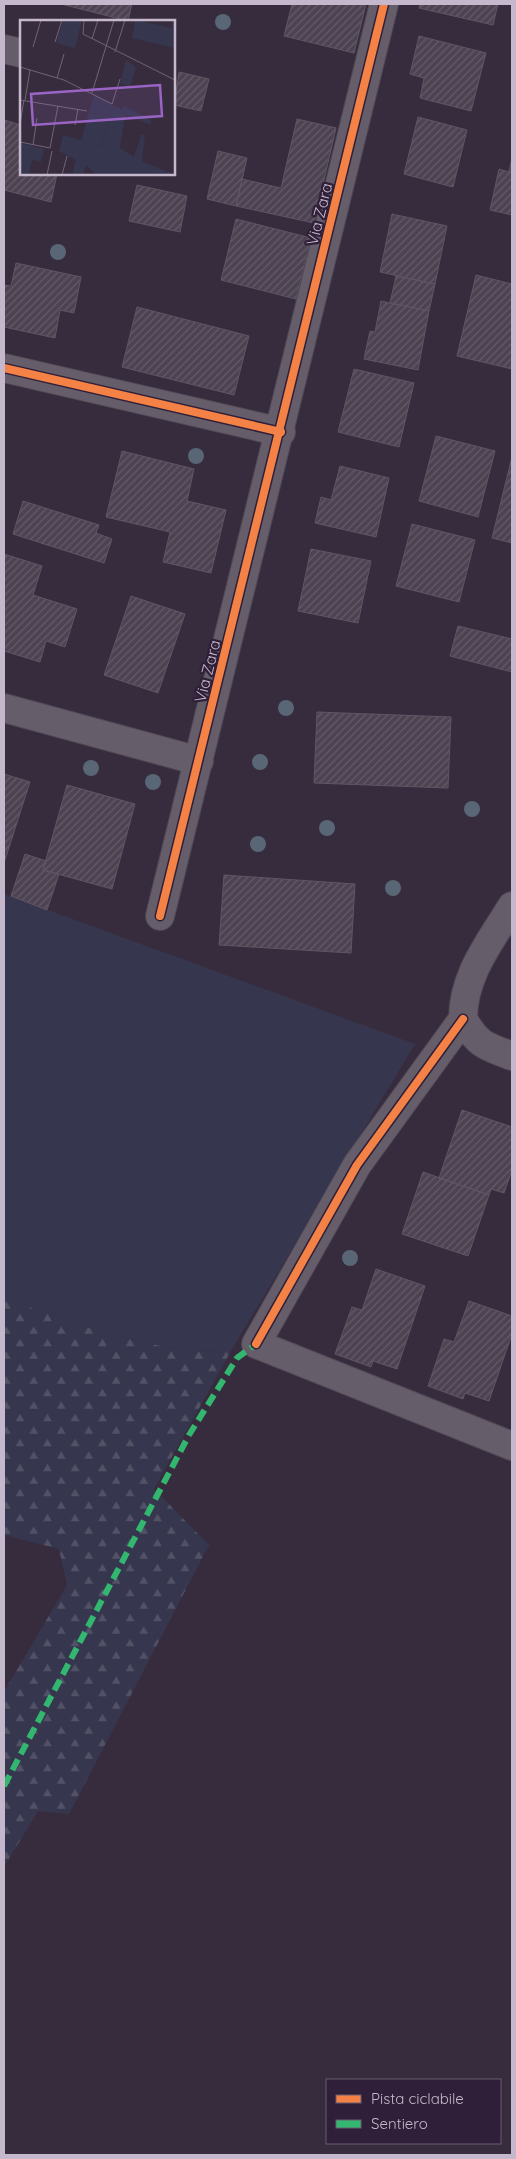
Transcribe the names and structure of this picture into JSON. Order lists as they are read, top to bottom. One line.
{"streets":{"street":["Via Zara"]},"legend":["Pista ciclabile","Sentiero"]}
